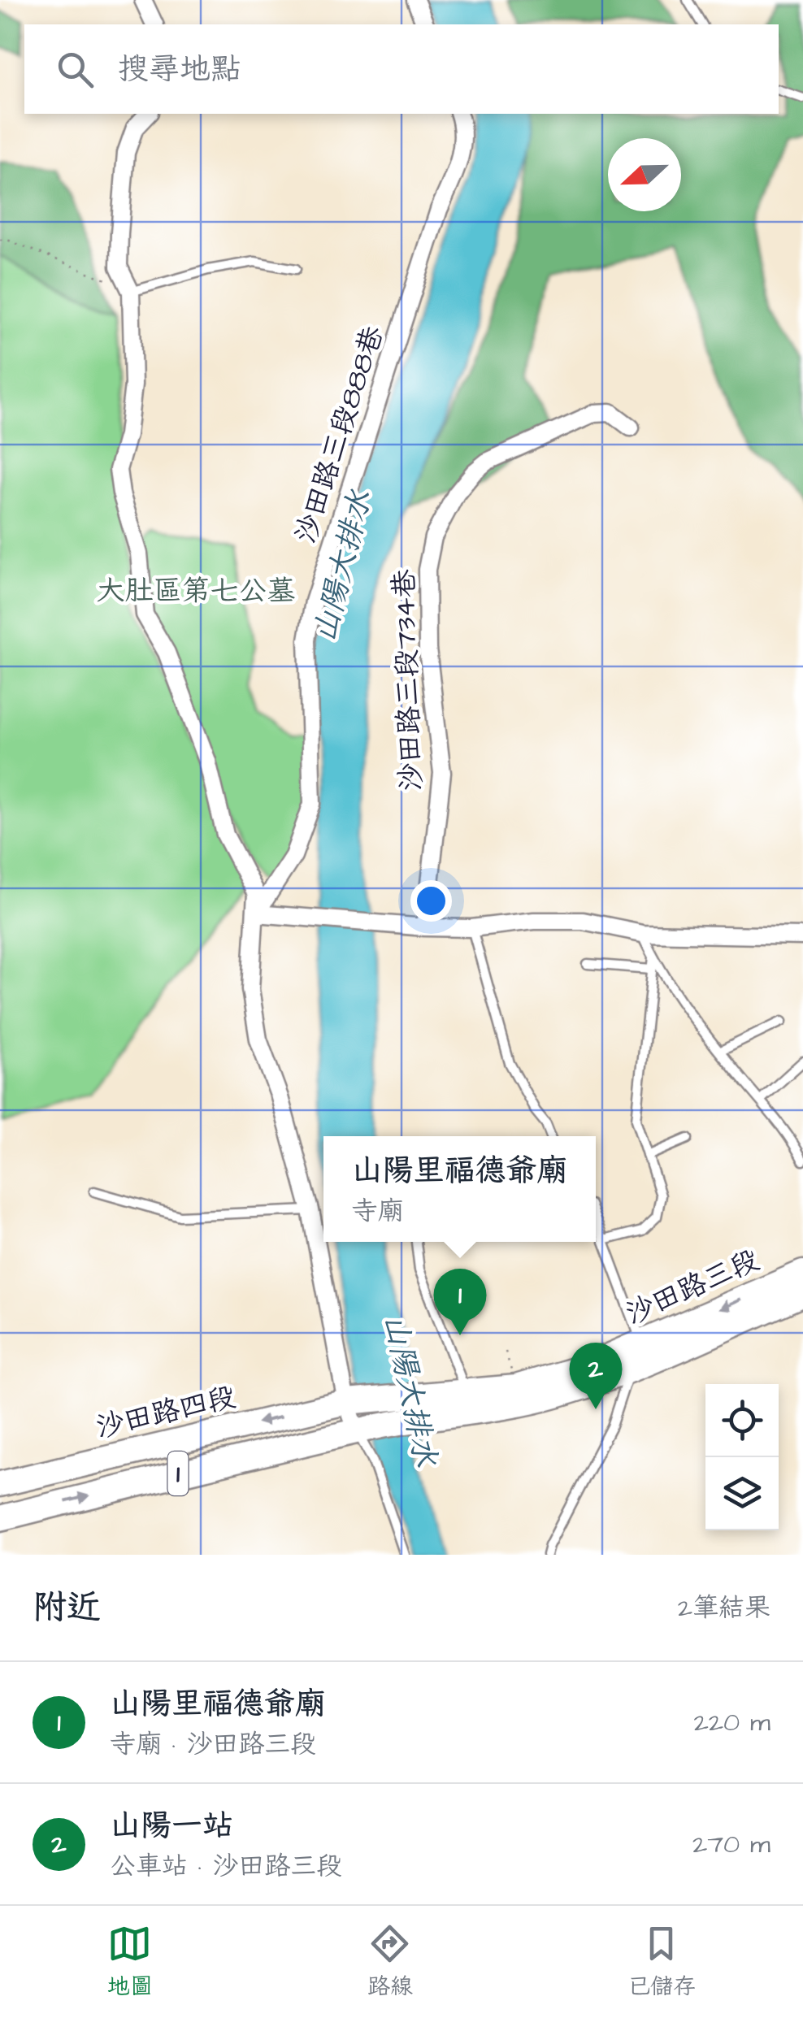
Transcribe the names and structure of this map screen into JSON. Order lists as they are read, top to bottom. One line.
{"streets":{"main road":["沙田路三段","沙田路四段","1"],"street":["沙田路三段888巷","沙田路三段734巷"]},"crossings":[["沙田路三段888巷","沙田路四段"],["沙田路三段888巷","1"],["沙田路三段","1"],["沙田路四段","1"]],"water":["山陽大排水"],"parks":["大肚區第七公墓"],"north":"left","page":{"search":"搜尋地點","popup":["山陽里福德爺廟","寺廟"],"pins":["1","2"],"heading":["附近","2筆結果"],"list":[{"mark":"1","name":"山陽里福德爺廟","note":"寺廟 · 沙田路三段","value":"220 m"},{"mark":"2","name":"山陽一站","note":"公車站 · 沙田路三段","value":"270 m"}],"nav":["地圖","路線","已儲存"]}}
